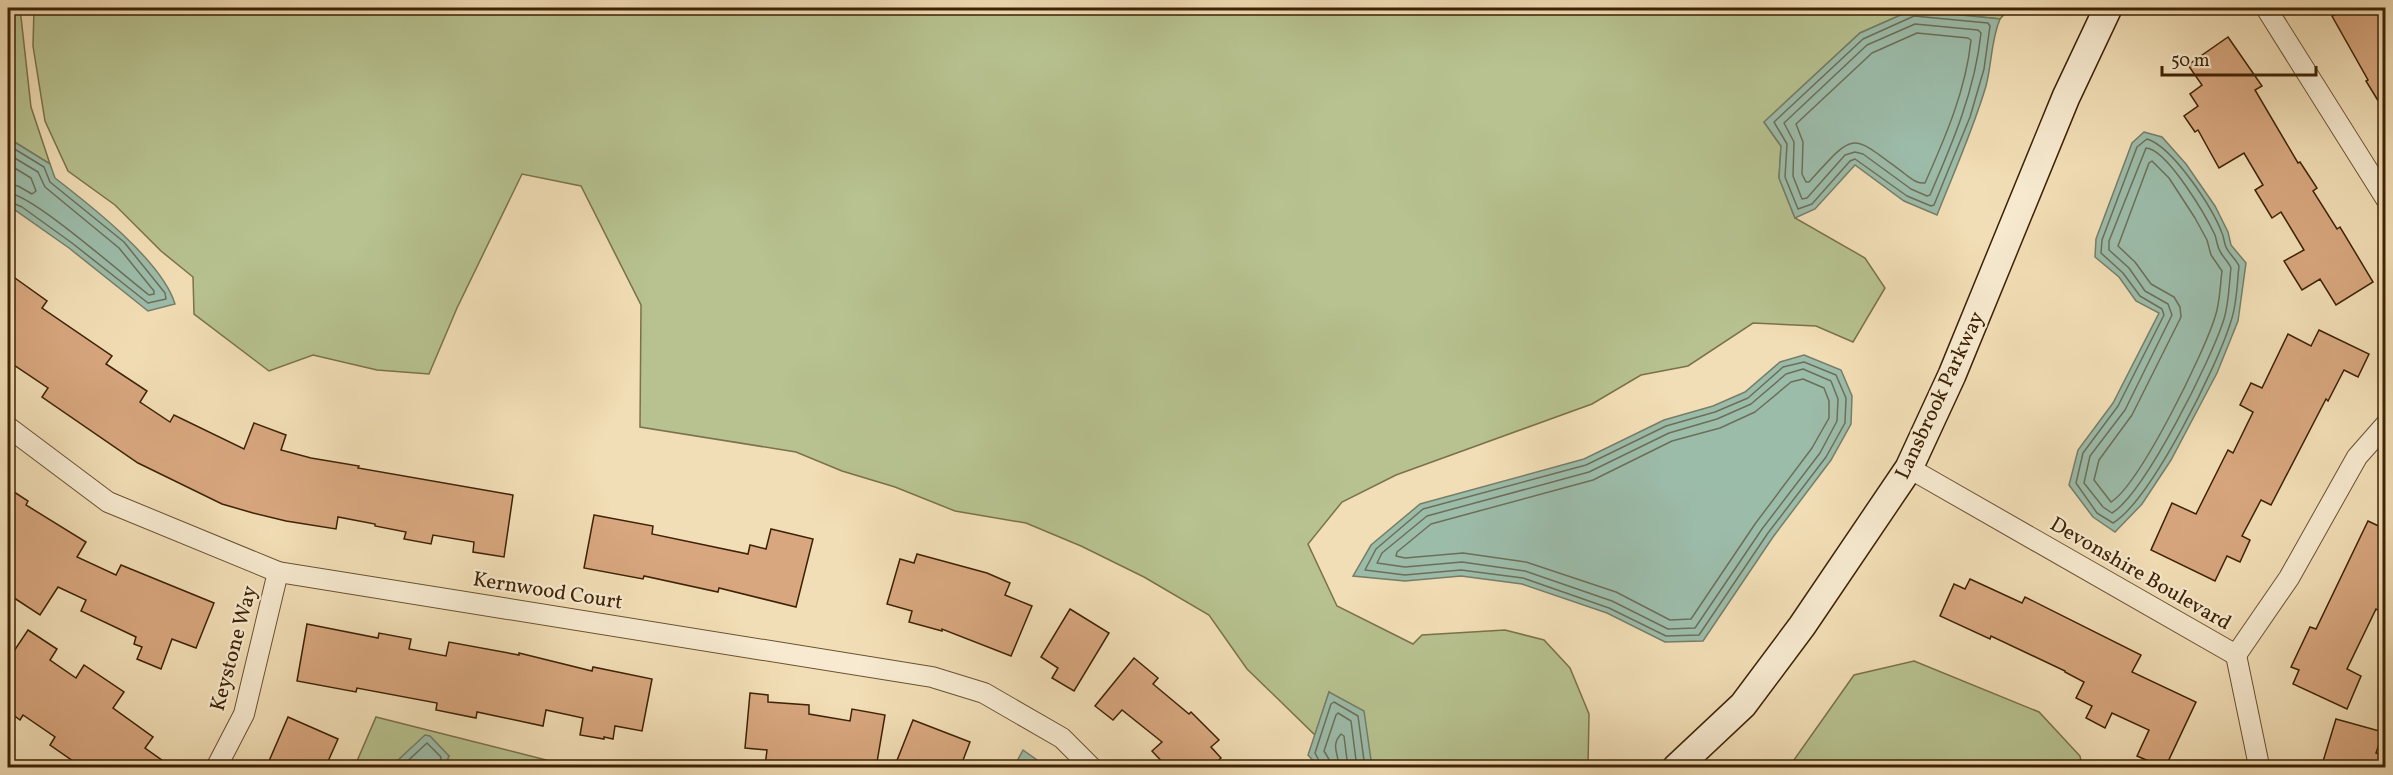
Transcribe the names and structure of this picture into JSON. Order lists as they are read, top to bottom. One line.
{"streets":{"street":["Lansbrook Parkway","Devonshire Boulevard","Kernwood Court","Keystone Way"]},"crossings":[["Lansbrook Parkway","Devonshire Boulevard"],["Kernwood Court","Keystone Way"]],"scale_bar":"50 m"}
